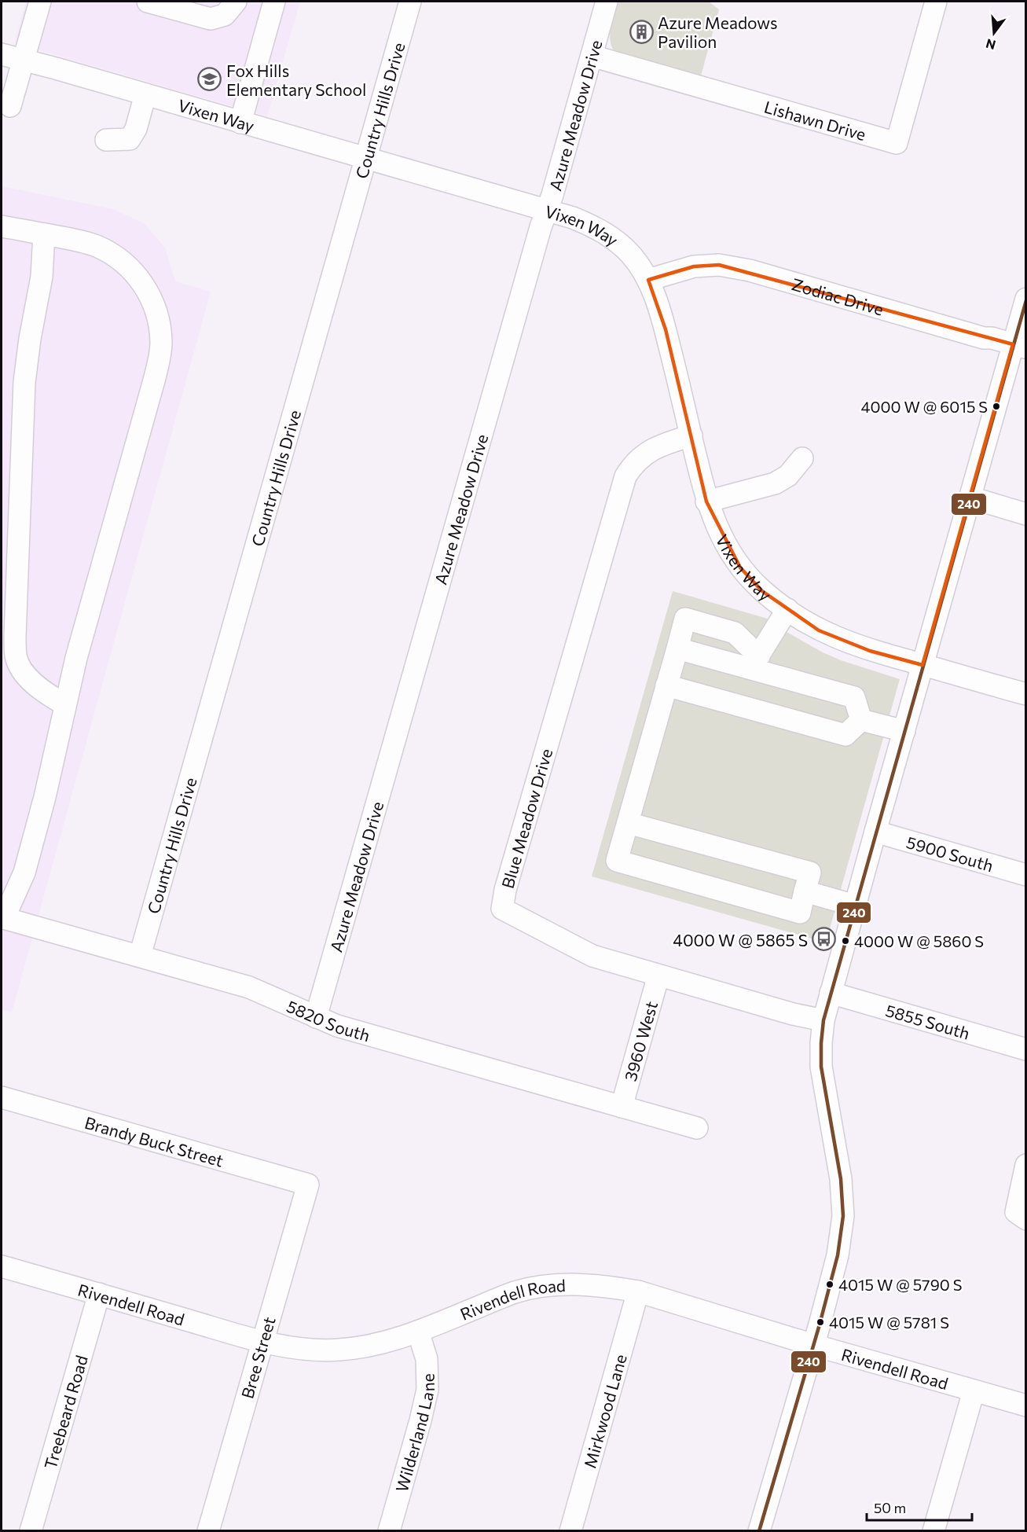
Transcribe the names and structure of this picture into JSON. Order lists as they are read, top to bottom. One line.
{"streets":{"street":["Country Hills Drive","Vixen Way","Azure Meadow Drive","Lishawn Drive","Zodiac Drive","Blue Meadow Drive","5900 South","5820 South","5855 South","3960 West","Brandy Buck Street","Rivendell Road","Bree Street","Mirkwood Lane","Treebeard Road","Wilderland Lane"]},"crossings":[["Country Hills Drive","Vixen Way"],["Country Hills Drive","5820 South"],["Vixen Way","Azure Meadow Drive"],["Vixen Way","Zodiac Drive"],["Vixen Way","Blue Meadow Drive"],["Azure Meadow Drive","Lishawn Drive"],["Azure Meadow Drive","5820 South"],["Blue Meadow Drive","3960 West"],["5820 South","3960 West"],["Brandy Buck Street","Bree Street"],["Rivendell Road","Bree Street"],["Rivendell Road","Mirkwood Lane"],["Rivendell Road","Treebeard Road"],["Rivendell Road","Wilderland Lane"]],"places":{"building":["Azure Meadows Pavilion"],"school or university":["Fox Hills Elementary School"],"other":["4000 W @ 6015 S","4000 W @ 5860 S","4015 W @ 5790 S","4015 W @ 5781 S"],"bus stop":["4000 W @ 5865 S"]},"lines":["transit line 240"],"scale_bar":"50 m","north":"bottom"}
